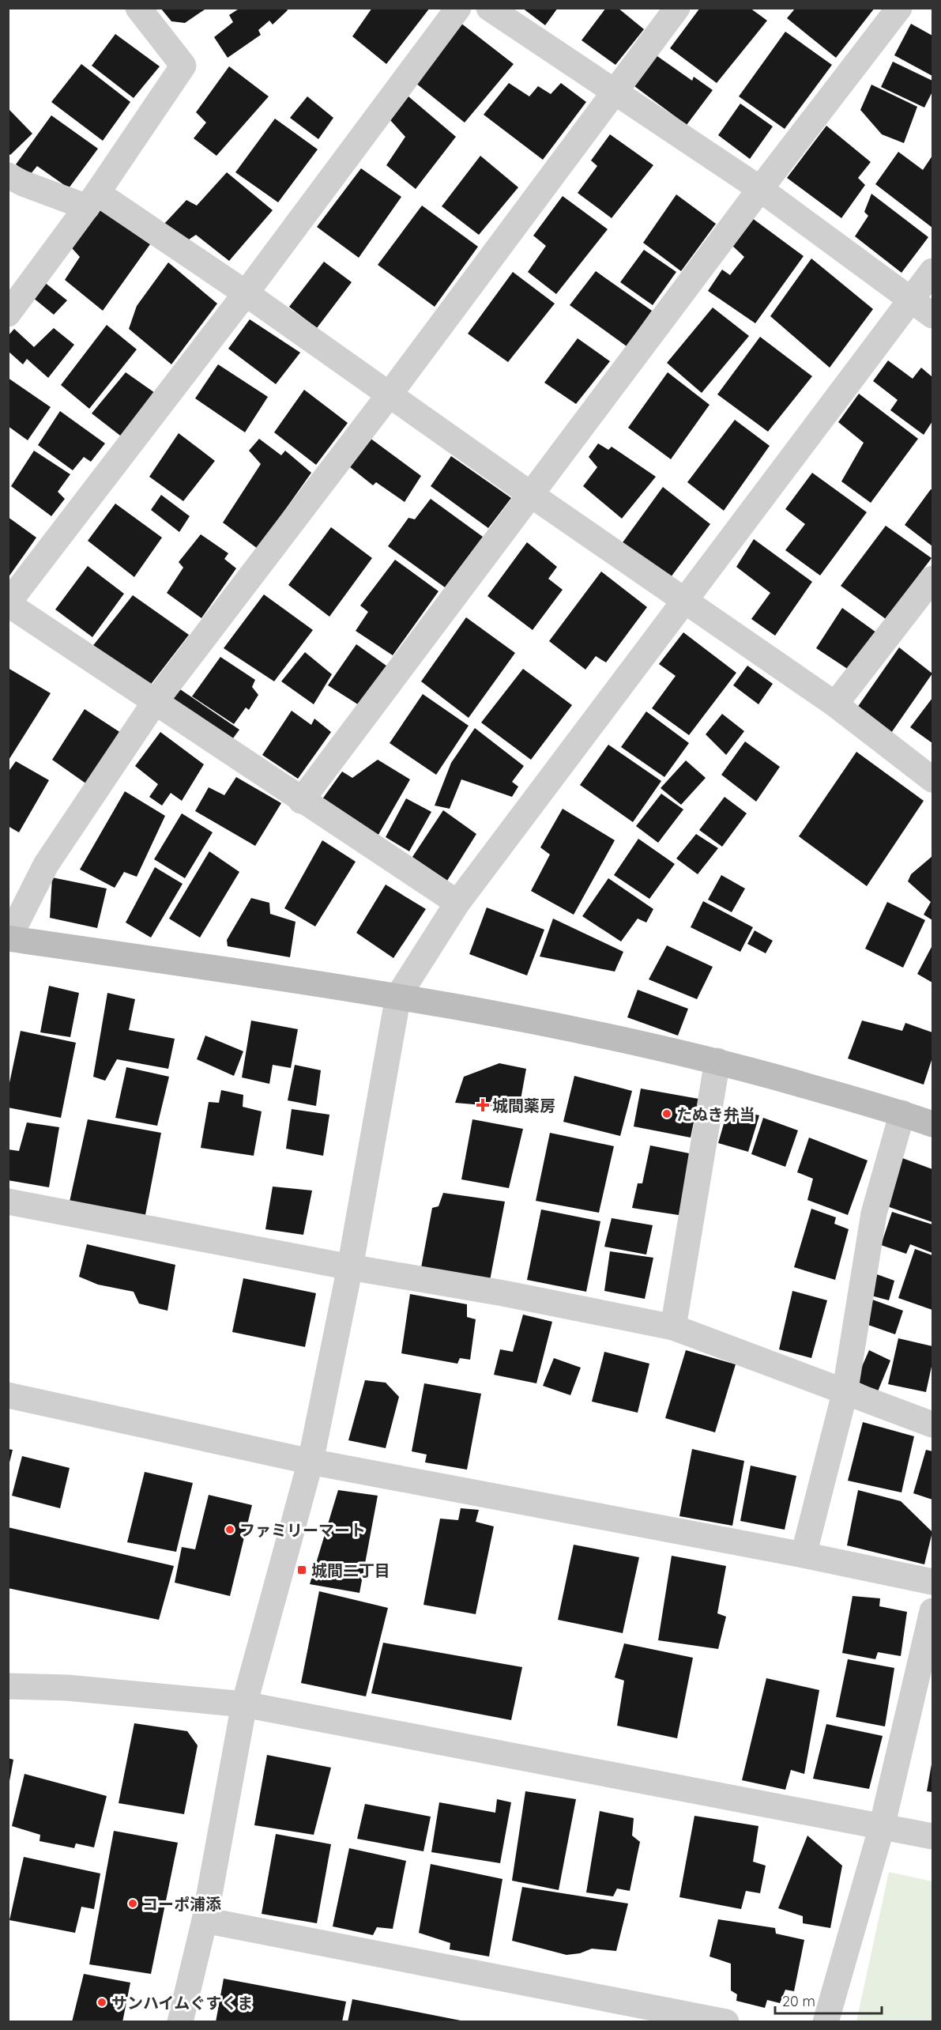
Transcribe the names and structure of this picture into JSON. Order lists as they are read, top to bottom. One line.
{"places":{"health":["城間薬房"],"other":["たぬき弁当","ファミリーマート","コーポ浦添","サンハイムぐすくま"],"transit":["城間二丁目"]},"scale_bar":"20 m"}
